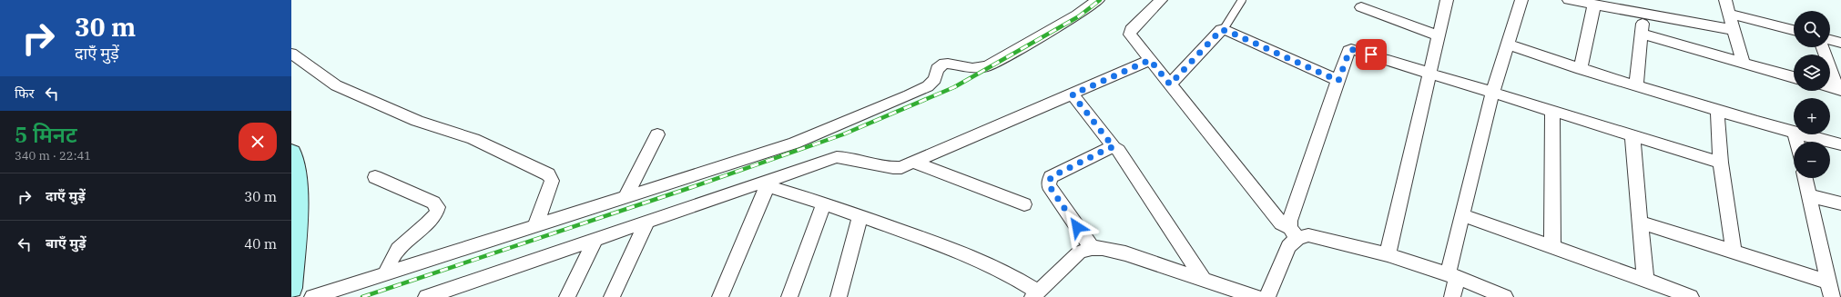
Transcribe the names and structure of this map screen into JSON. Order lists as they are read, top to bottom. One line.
{"page":{"turn":["30 m","दाएँ मुड़ें"],"map_buttons":["+","−"],"then":"फिर","heading":["5 मिनट","340 m · 22:41"],"list":[{"name":"दाएँ मुड़ें","value":"30 m"},{"name":"बाएँ मुड़ें","value":"40 m"}]}}
